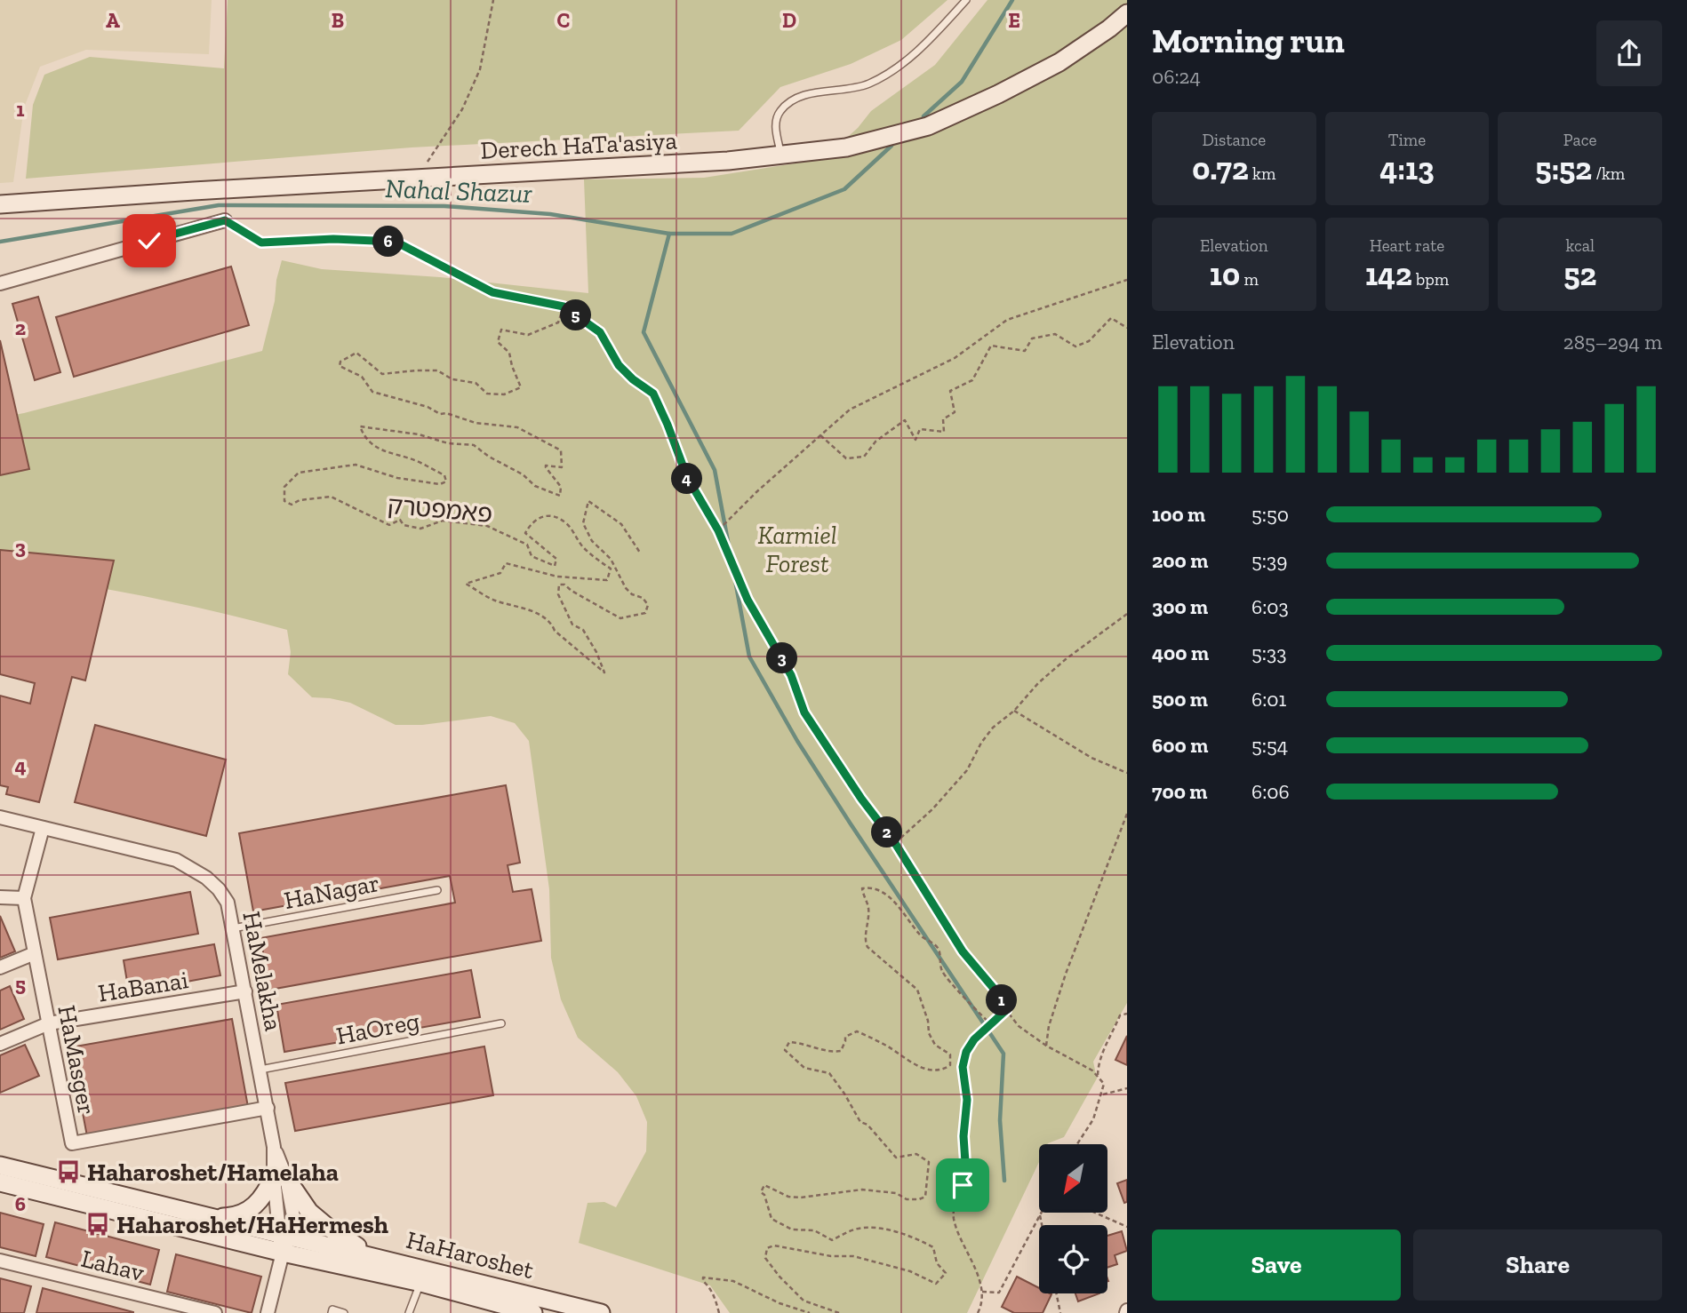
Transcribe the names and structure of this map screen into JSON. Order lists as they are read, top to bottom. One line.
{"streets":{"street":["Derech HaTa'asiya","HaMelakha","HaBanai","HaMasger","HaHaroshet","Lahav"],"lane":["HaNagar","HaOreg"],"path":["פאמפטרק"]},"crossings":[["HaNagar","HaMelakha"],["HaMelakha","HaBanai"],["HaMelakha","HaOreg"],["HaMelakha","HaMasger"],["HaMelakha","HaHaroshet"],["HaBanai","HaMasger"]],"water":["Nahal Shazur"],"parks":["Karmiel Forest"],"places":{"bus stop":["Haharoshet/Hamelaha","Haharoshet/HaHermesh"]},"north":"bottom left","page":{"heading":["Morning run","06:24"],"stats":[["Distance","0.72 km"],["Time","4:13"],["Pace","5:52 /km"],["Elevation","10 m"],["Heart rate","142 bpm"],["kcal","52"]],"pins":["6","5","4","3","2","1"],"chart":["Elevation","285–294 m"],"list":[{"name":"100 m","note":"5:50"},{"name":"200 m","note":"5:39"},{"name":"300 m","note":"6:03"},{"name":"400 m","note":"5:33"},{"name":"500 m","note":"6:01"},{"name":"600 m","note":"5:54"},{"name":"700 m","note":"6:06"}],"buttons":["Save","Share"]},"grid":{"columns":["A","B","C","D","E"],"rows":["1","2","3","4","5","6"]}}
